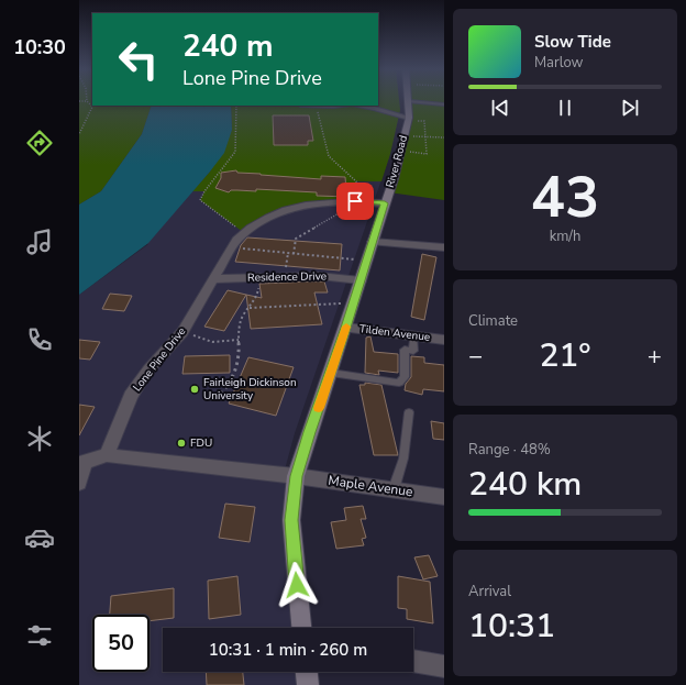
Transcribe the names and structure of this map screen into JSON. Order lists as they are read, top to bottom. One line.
{"streets":{"main road":["River Road"],"street":["Residence Drive","Tilden Avenue","Lone Pine Drive","Maple Avenue"]},"crossings":[["River Road","Residence Drive"],["River Road","Tilden Avenue"],["River Road","Lone Pine Drive"],["River Road","Maple Avenue"],["Residence Drive","Lone Pine Drive"]],"places":["Fairleigh Dickinson University","FDU"],"page":{"tabs":"10:30","turn":["240 m","Lone Pine Drive"],"song":["Slow Tide","Marlow"],"tile":[["43","km/h"],"Climate",["Range · 48%","240 km"],["Arrival","10:31"]],"heat":["−","21°","+"],"limit":"50","trip":"10:31 · 1 min · 260 m"}}
